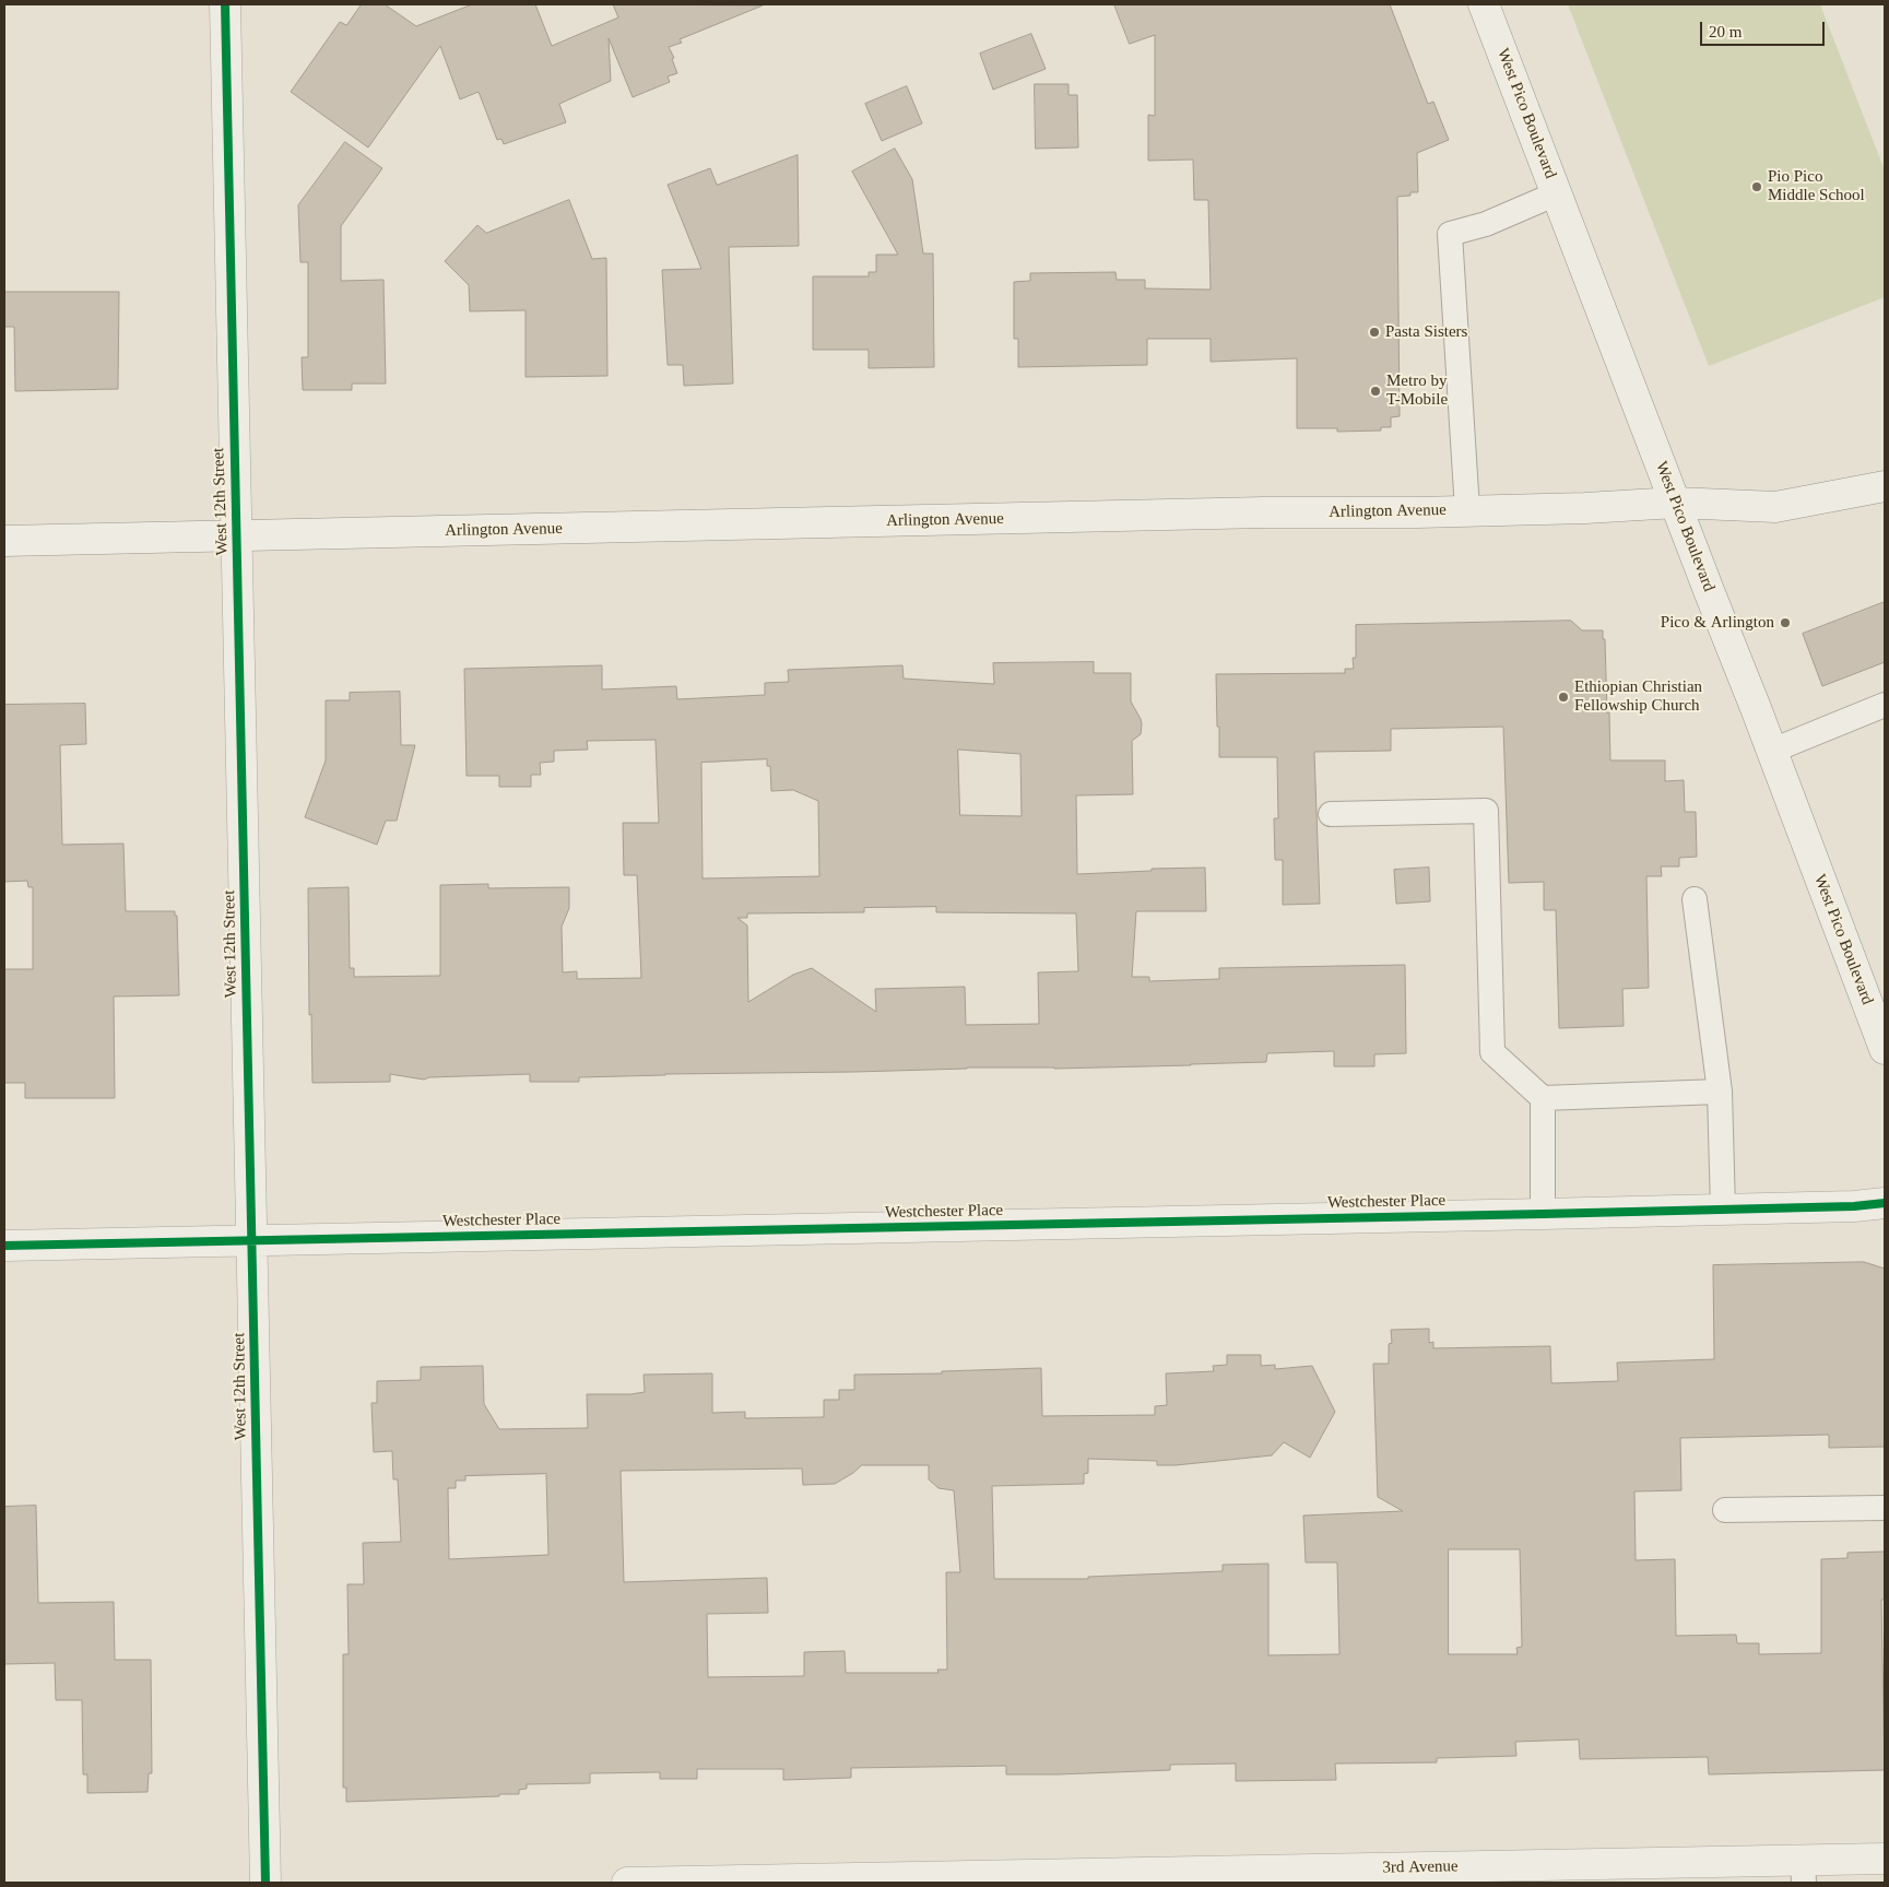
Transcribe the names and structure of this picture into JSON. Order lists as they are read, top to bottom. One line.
{"streets":{"street":["West Pico Boulevard","West 12th Street","Arlington Avenue","Westchester Place","3rd Avenue"]},"crossings":[["West Pico Boulevard","Arlington Avenue"],["West 12th Street","Arlington Avenue"],["West 12th Street","Westchester Place"]],"places":["Pio Pico Middle School","Pasta Sisters","Metro by T-Mobile","Pico & Arlington","Ethiopian Christian Fellowship Church"],"scale_bar":"20 m"}
